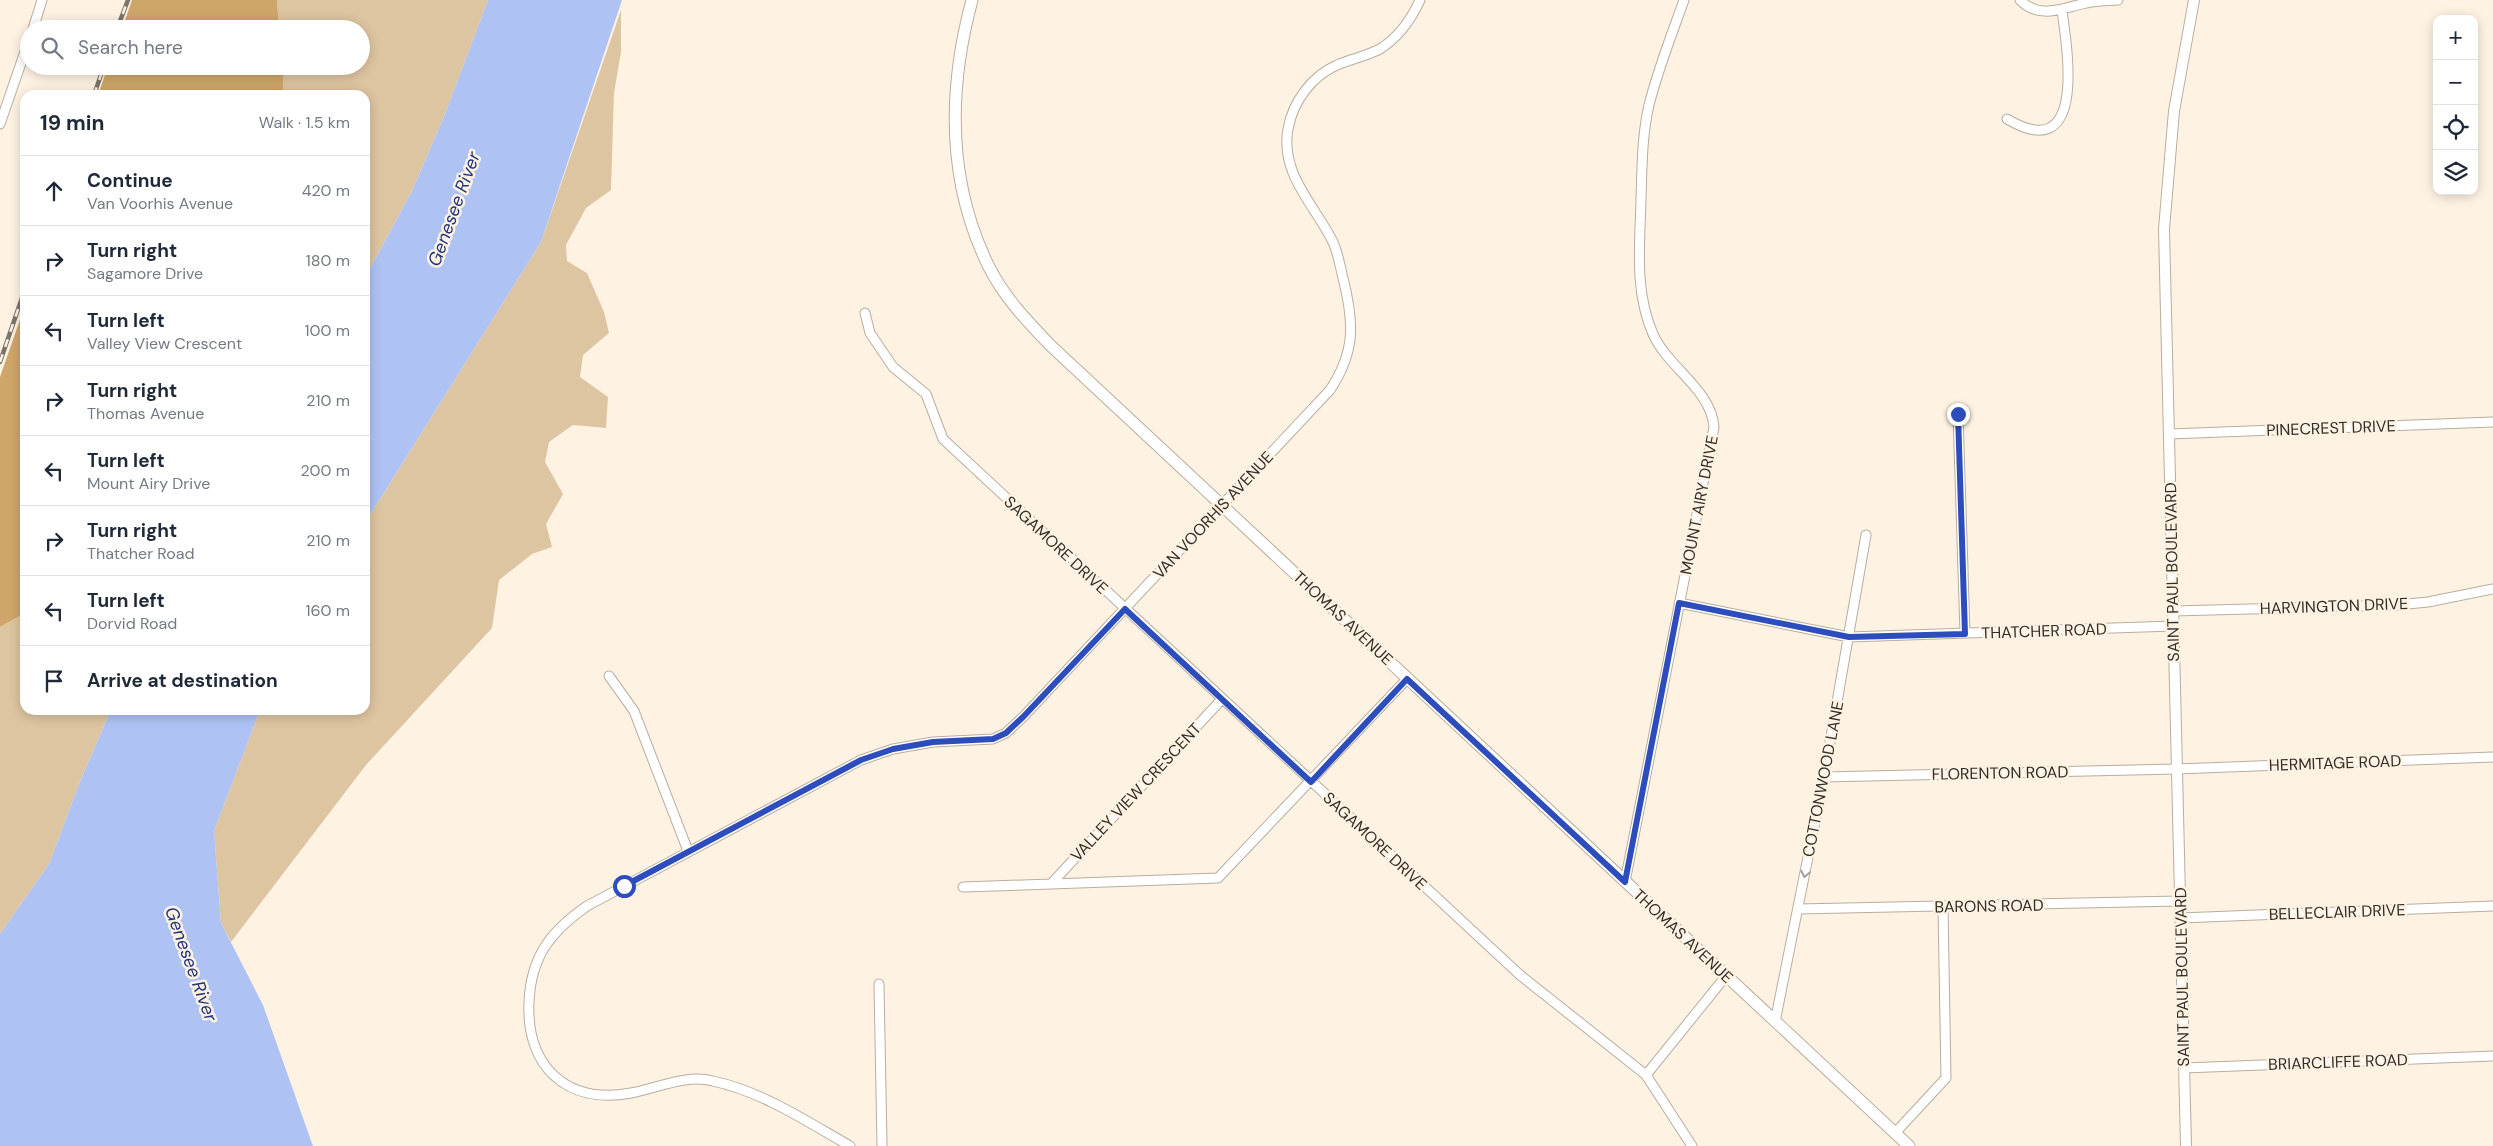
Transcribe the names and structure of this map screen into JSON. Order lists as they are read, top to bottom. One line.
{"streets":{"main road":["THOMAS AVENUE"],"street":["PINECREST DRIVE","MOUNT AIRY DRIVE","VAN VOORHIS AVENUE","SAGAMORE DRIVE","SAINT PAUL BOULEVARD","HARVINGTON DRIVE","THATCHER ROAD","HERMITAGE ROAD","FLORENTON ROAD","COTTONWOOD LANE","VALLEY VIEW CRESCENT","BARONS ROAD","BELLECLAIR DRIVE","BRIARCLIFFE ROAD"]},"crossings":[["PINECREST DRIVE","SAINT PAUL BOULEVARD"],["MOUNT AIRY DRIVE","THOMAS AVENUE"],["MOUNT AIRY DRIVE","THATCHER ROAD"],["VAN VOORHIS AVENUE","SAGAMORE DRIVE"],["VAN VOORHIS AVENUE","THOMAS AVENUE"],["SAGAMORE DRIVE","VALLEY VIEW CRESCENT"],["SAINT PAUL BOULEVARD","HARVINGTON DRIVE"],["SAINT PAUL BOULEVARD","THATCHER ROAD"],["SAINT PAUL BOULEVARD","HERMITAGE ROAD"],["SAINT PAUL BOULEVARD","FLORENTON ROAD"],["SAINT PAUL BOULEVARD","BARONS ROAD"],["SAINT PAUL BOULEVARD","BELLECLAIR DRIVE"],["SAINT PAUL BOULEVARD","BRIARCLIFFE ROAD"],["THOMAS AVENUE","COTTONWOOD LANE"],["THOMAS AVENUE","VALLEY VIEW CRESCENT"],["THATCHER ROAD","COTTONWOOD LANE"],["HERMITAGE ROAD","FLORENTON ROAD"],["FLORENTON ROAD","COTTONWOOD LANE"],["COTTONWOOD LANE","BARONS ROAD"]],"water":["Genesee River"],"page":{"map_buttons":["+","−"],"search":"Search here","heading":["19 min","Walk · 1.5 km"],"list":[["Continue","Van Voorhis Avenue","420 m"],["Turn right","Sagamore Drive","180 m"],["Turn left","Valley View Crescent","100 m"],["Turn right","Thomas Avenue","210 m"],["Turn left","Mount Airy Drive","200 m"],["Turn right","Thatcher Road","210 m"],["Turn left","Dorvid Road","160 m"],"Arrive at destination"]}}
